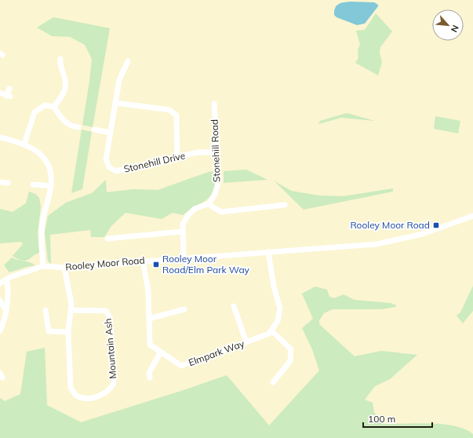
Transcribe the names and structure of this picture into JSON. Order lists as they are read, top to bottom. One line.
{"streets":{"street":["Stonehill Road","Stonehill Drive","Rooley Moor Road","Mountain Ash","Elmpark Way"]},"crossings":[["Stonehill Road","Stonehill Drive"],["Rooley Moor Road","Mountain Ash"],["Rooley Moor Road","Elmpark Way"]],"places":{"transit":["Rooley Moor Road","Rooley Moor Road/Elm Park Way"]},"scale_bar":"100 m","north":"bottom right"}
